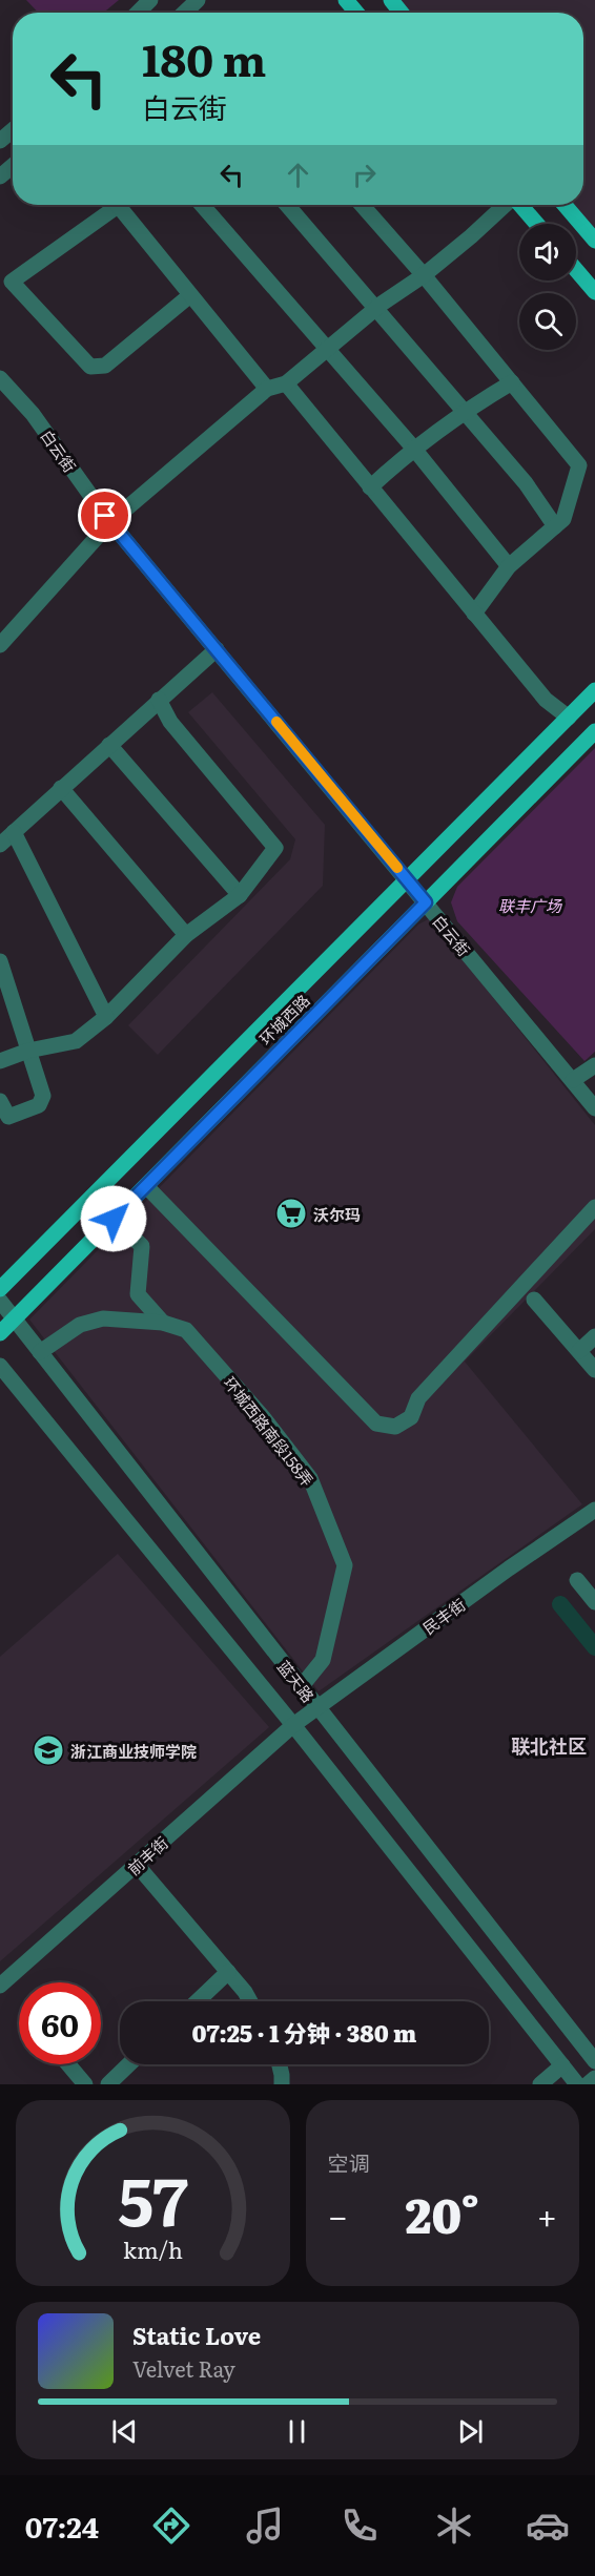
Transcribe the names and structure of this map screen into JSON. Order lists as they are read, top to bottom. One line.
{"streets":{"main road":["环城西路"],"street":["白云街","环城西路南段158弄","民丰街","蓝天路","前丰街"]},"crossings":[["白云街","环城西路"],["环城西路","蓝天路"],["环城西路南段158弄","蓝天路"],["民丰街","蓝天路"],["民丰街","前丰街"],["蓝天路","前丰街"]],"districts":["联北社区"],"parks":["联丰广场"],"places":{"supermarket":["沃尔玛"],"school or university":["浙江商业技师学院"]},"page":{"turn":["180 m","白云街"],"limit":"60","trip":"07:25 · 1 分钟 · 380 m","tile":"空调","heat":["−","20°","+"],"song":["Static Love","Velvet Ray"],"tabs":"07:24","gauge":["57","km/h"]}}
